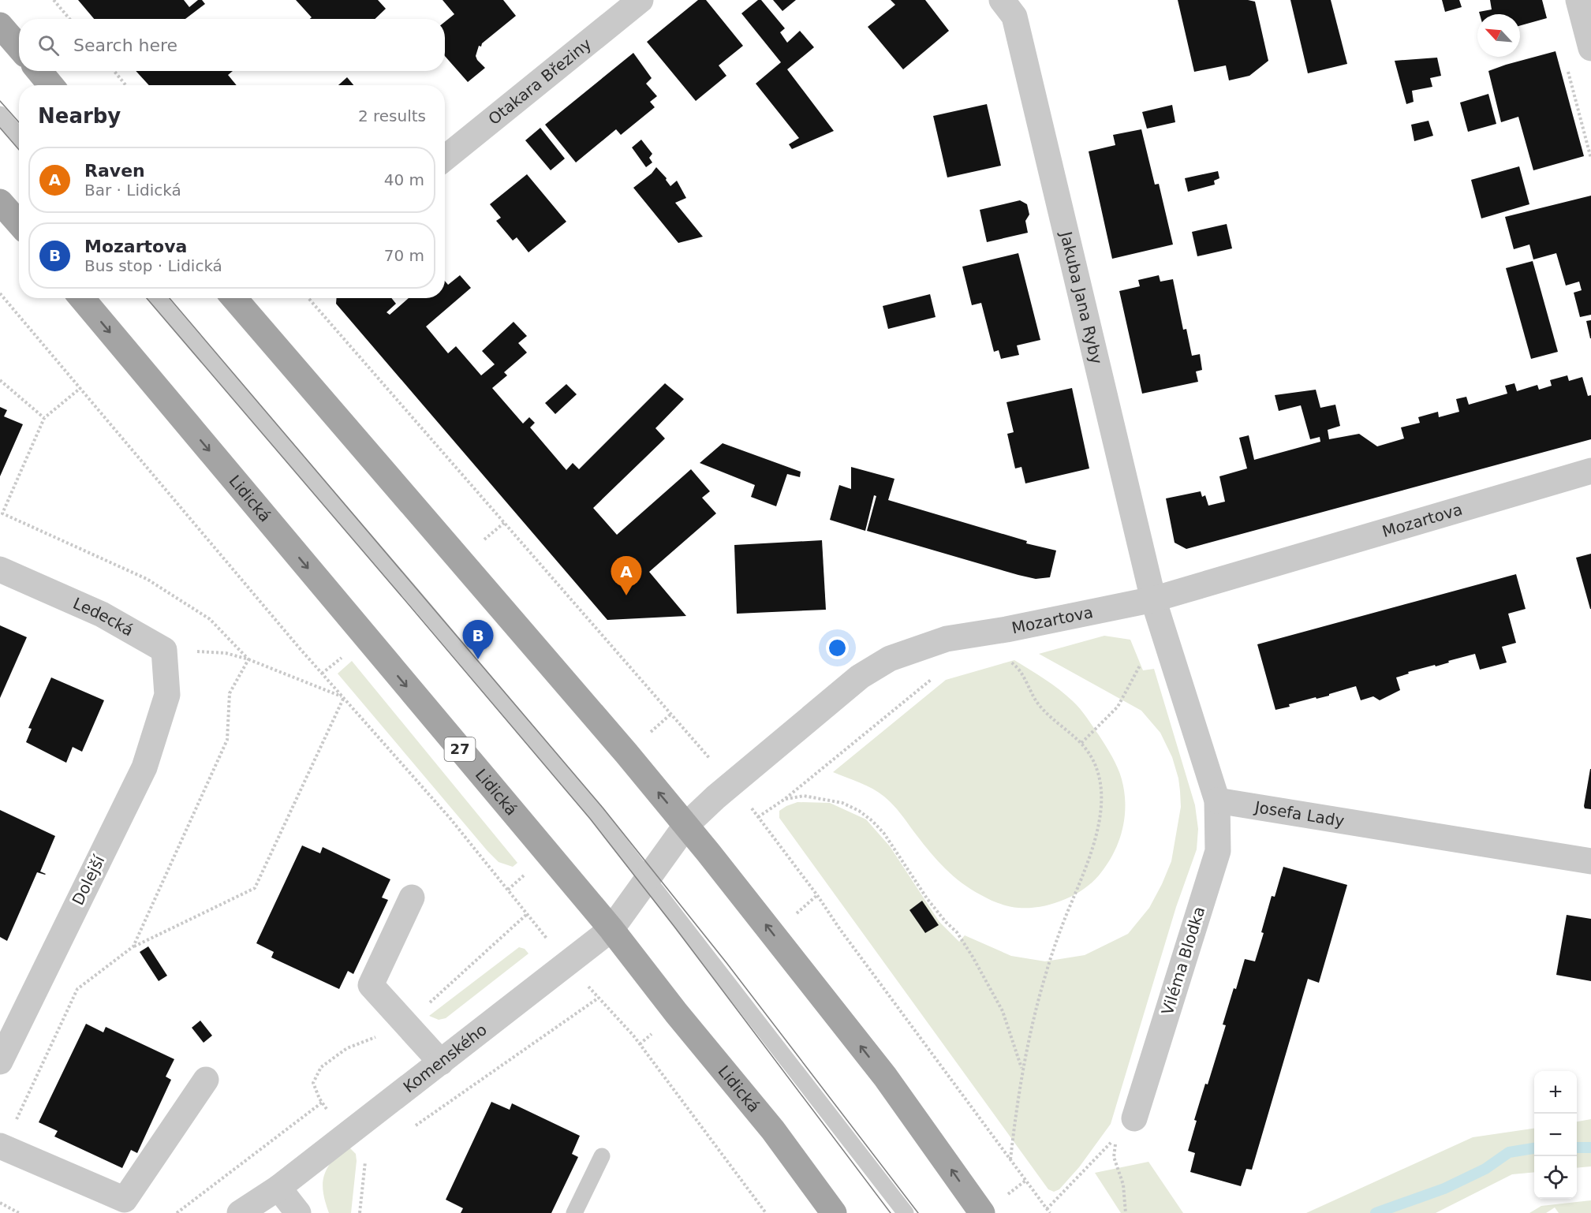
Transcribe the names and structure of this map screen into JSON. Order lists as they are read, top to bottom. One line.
{"streets":{"main road":["Lidická","27"],"street":["Otakara Březiny","Jakuba Jana Ryby","Mozartova","Ledecká","Josefa Lady","Dolejší","Viléma Blodka","Komenského"]},"crossings":[["Jakuba Jana Ryby","Mozartova"],["Lidická","Mozartova"],["Lidická","Komenského"],["Mozartova","Komenského"],["Ledecká","Dolejší"],["Josefa Lady","Viléma Blodka"]],"north":"top left","page":{"search":"Search here","heading":["Nearby","2 results"],"list":[{"mark":"A","name":"Raven","note":"Bar · Lidická","value":"40 m"},{"mark":"B","name":"Mozartova","note":"Bus stop · Lidická","value":"70 m"}],"pins":["A","B"],"map_buttons":["+","−"]}}
